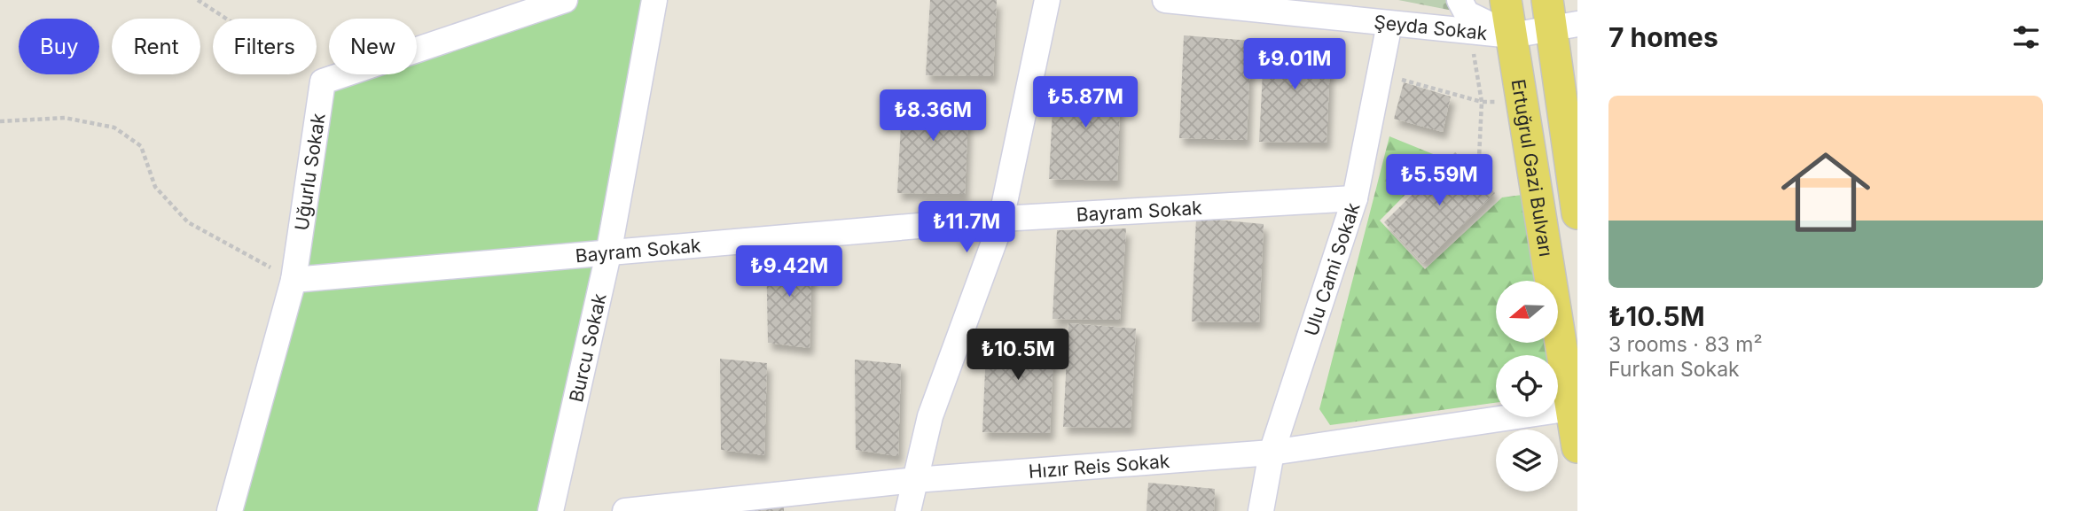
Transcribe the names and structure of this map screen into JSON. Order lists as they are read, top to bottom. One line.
{"streets":{"main road":["Ertuğrul Gazi Bulvarı"],"street":["Şeyda Sokak","Uğurlu Sokak","Bayram Sokak","Ulu Cami Sokak","Burcu Sokak","Hızır Reis Sokak"]},"crossings":[["Şeyda Sokak","Ertuğrul Gazi Bulvarı"],["Şeyda Sokak","Ulu Cami Sokak"],["Ertuğrul Gazi Bulvarı","Hızır Reis Sokak"],["Uğurlu Sokak","Bayram Sokak"],["Bayram Sokak","Ulu Cami Sokak"],["Bayram Sokak","Burcu Sokak"],["Ulu Cami Sokak","Hızır Reis Sokak"]],"north":"left","page":{"heading":"7 homes","chip":["Buy","Rent","Filters","New"],"price":["₺9.01M","₺5.87M","₺8.36M","₺5.59M","₺11.7M","₺9.42M","₺10.5M"],"list":[{"name":"₺10.5M","note":"3 rooms · 83 m² · Furkan Sokak"}]}}
